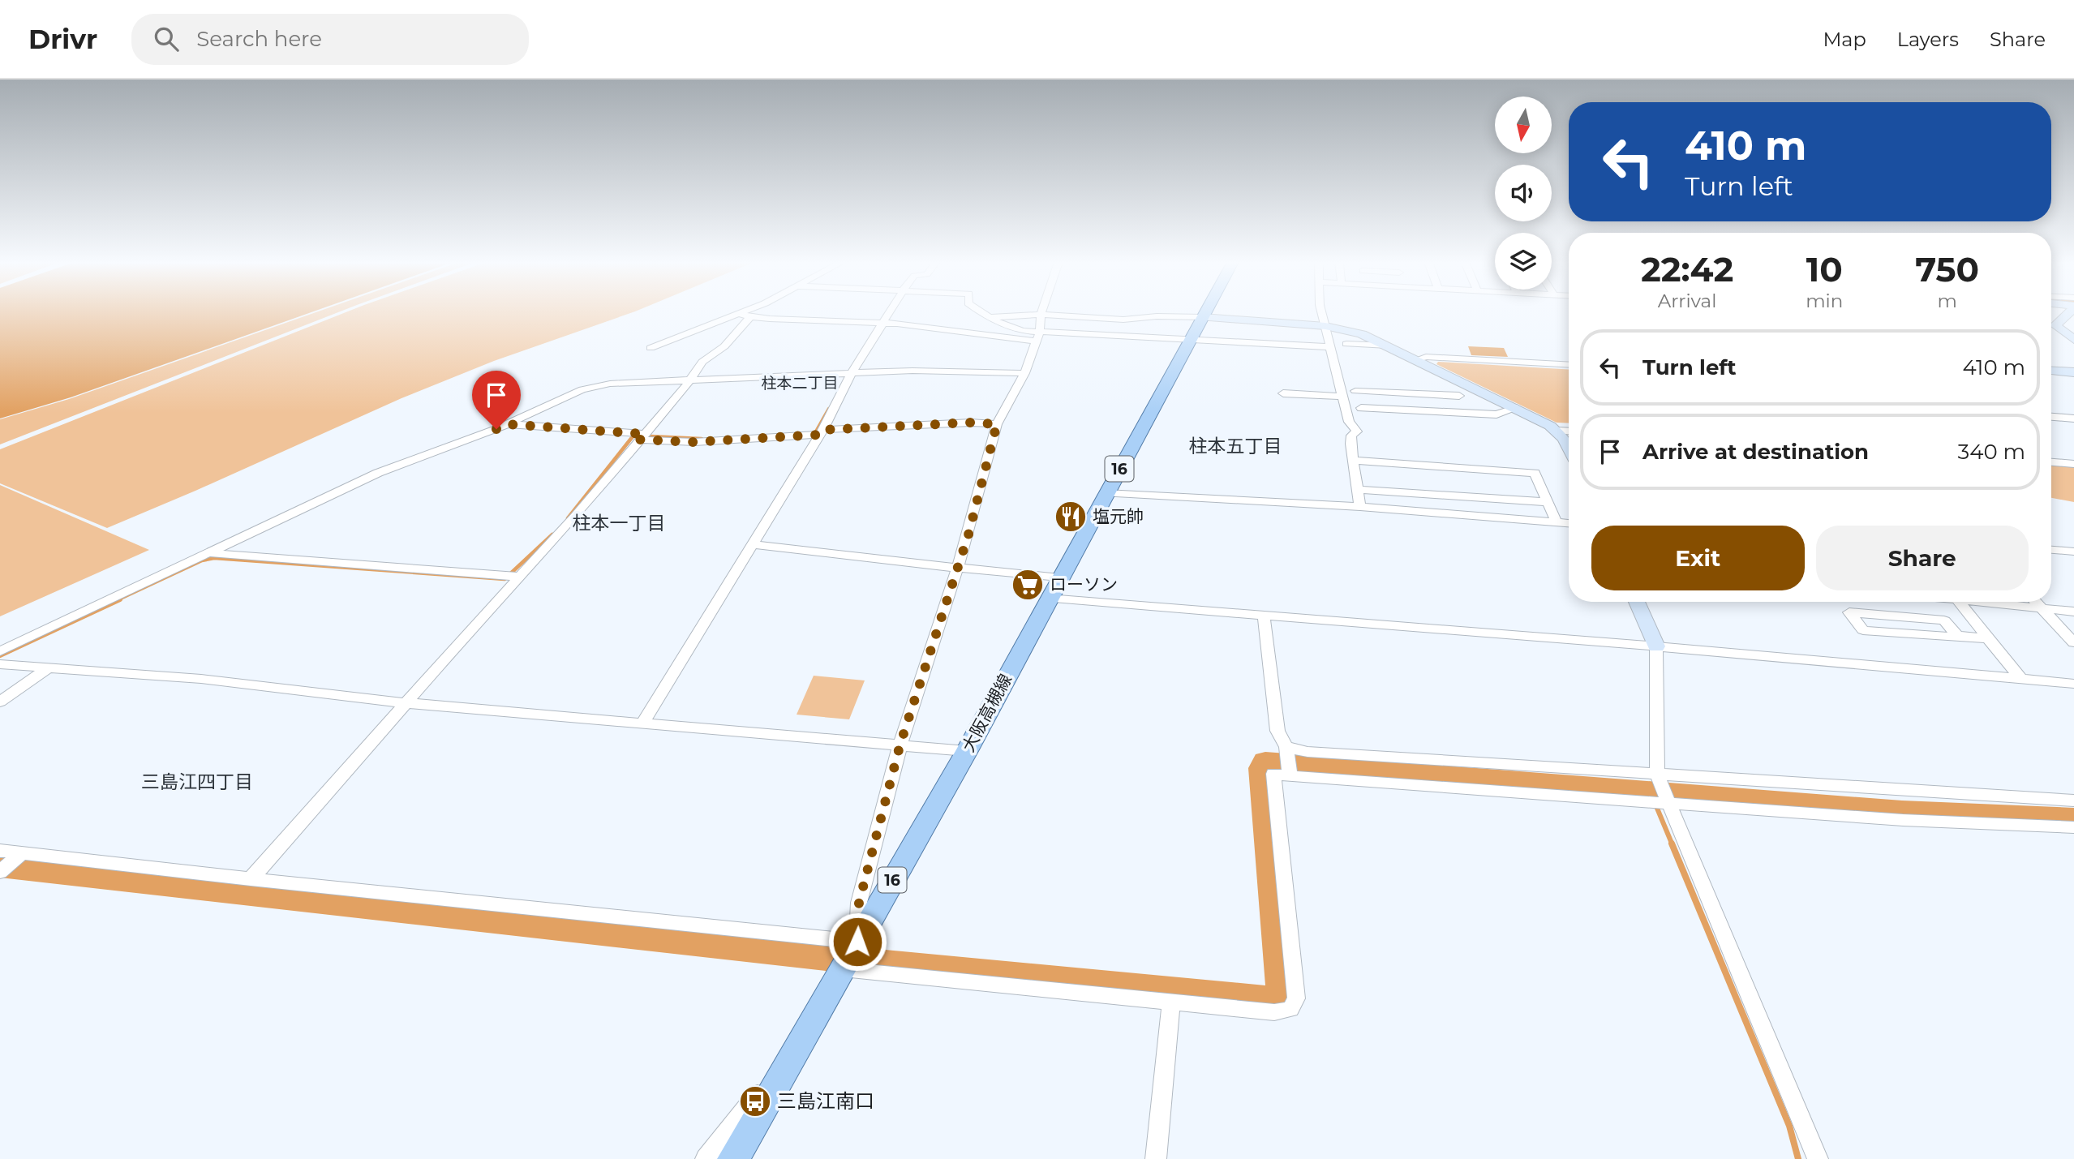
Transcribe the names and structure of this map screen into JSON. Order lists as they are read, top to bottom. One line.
{"streets":{"main road":["16","大阪高槻線"]},"districts":["柱本二丁目","柱本五丁目","柱本一丁目","三島江四丁目"],"places":{"restaurant":["塩元帥"],"supermarket":["ローソン"],"bus stop":["三島江南口"]},"north":"bottom","page":{"header":"Drivr","search":"Search here","nav":["Map","Layers","Share"],"turn":["410 m","Turn left"],"eta":["22:42","Arrival","10","min","750","m"],"list":[{"name":"Turn left","value":"410 m"},{"name":"Arrive at destination","value":"340 m"}],"buttons":["Exit","Share"]}}
